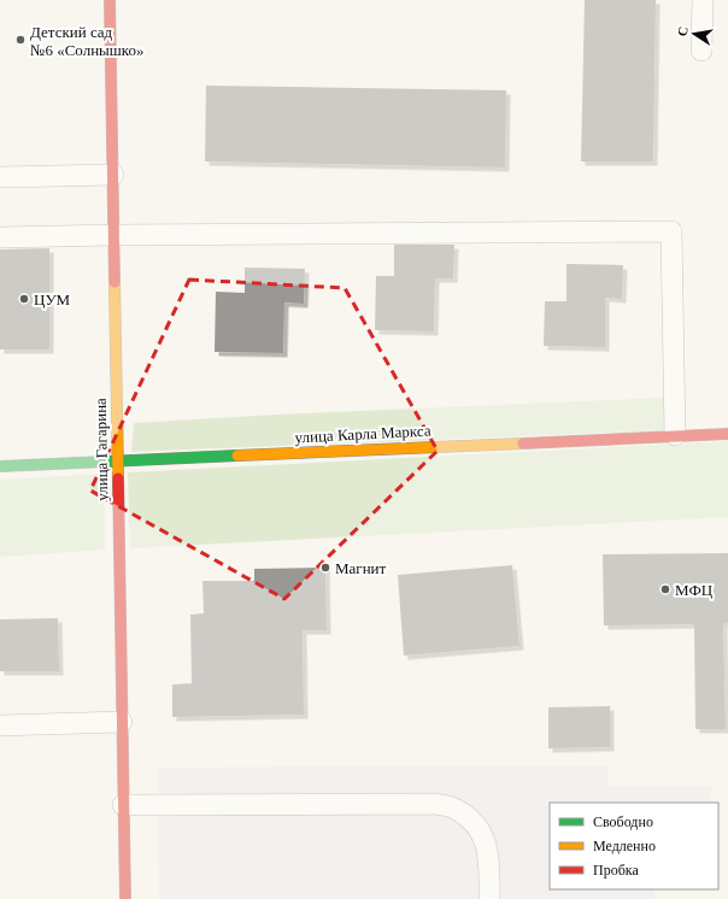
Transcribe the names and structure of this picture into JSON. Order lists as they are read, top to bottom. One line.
{"streets":{"street":["улица Карла Маркса","улица Гагарина"]},"crossings":[["улица Карла Маркса","улица Гагарина"]],"places":["Детский сад №6 «Солнышко»","ЦУМ","Магнит","МФЦ"],"legend":["Свободно","Медленно","Пробка"],"north":"left"}
